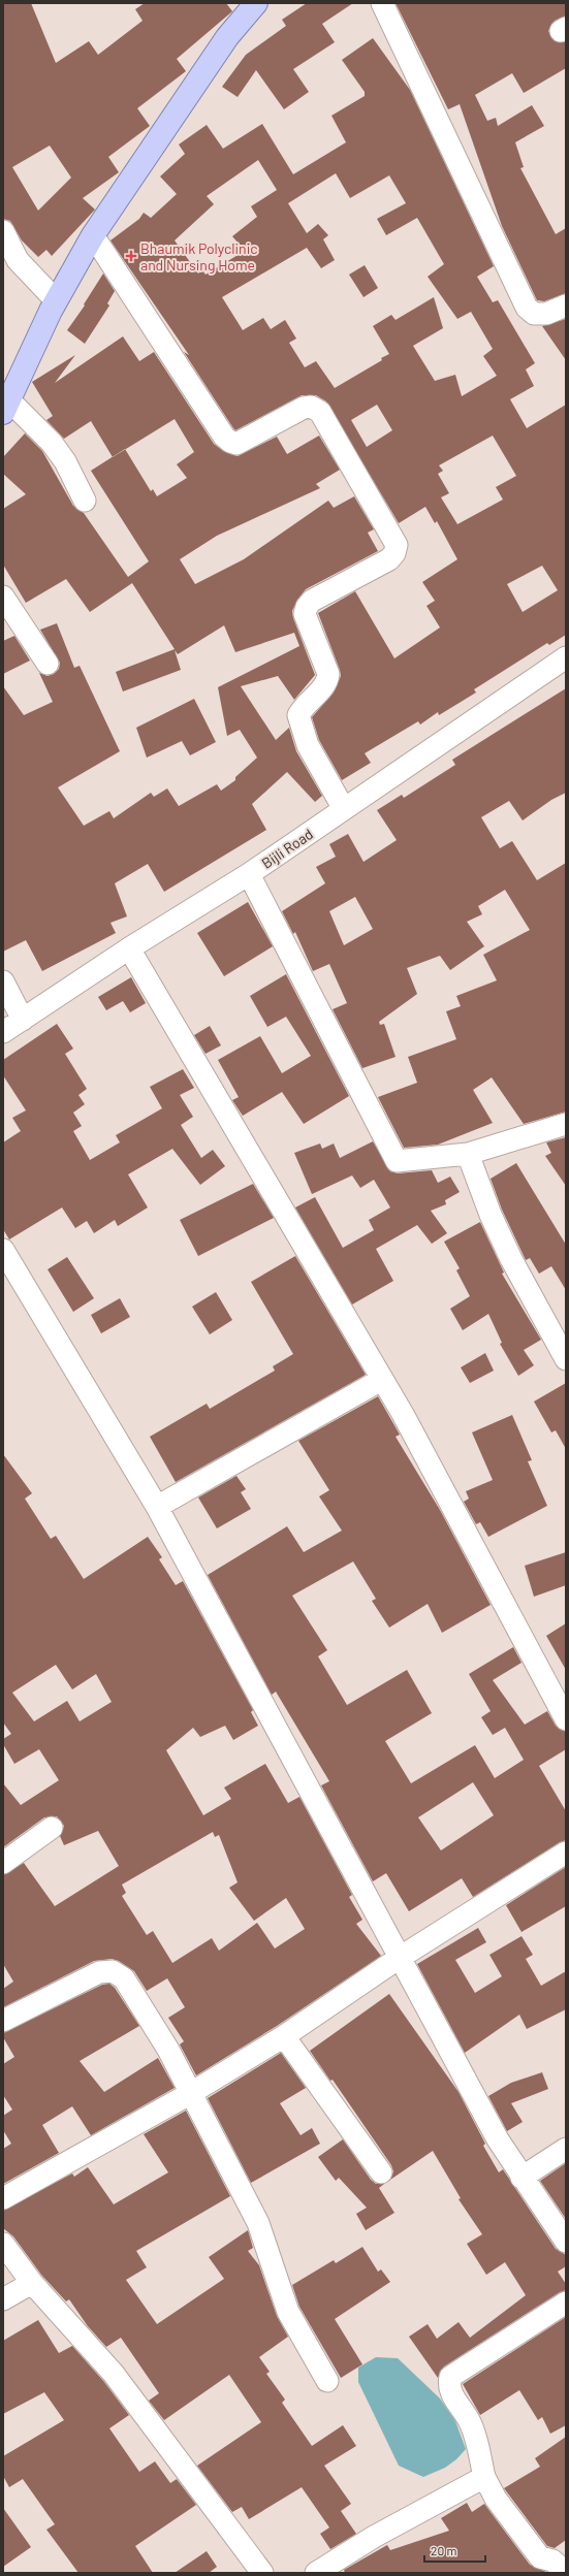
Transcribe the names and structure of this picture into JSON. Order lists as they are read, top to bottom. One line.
{"streets":{"street":["Bijli Road"]},"places":{"health":["Bhaumik Polyclinic and Nursing Home"]},"scale_bar":"20 m"}
